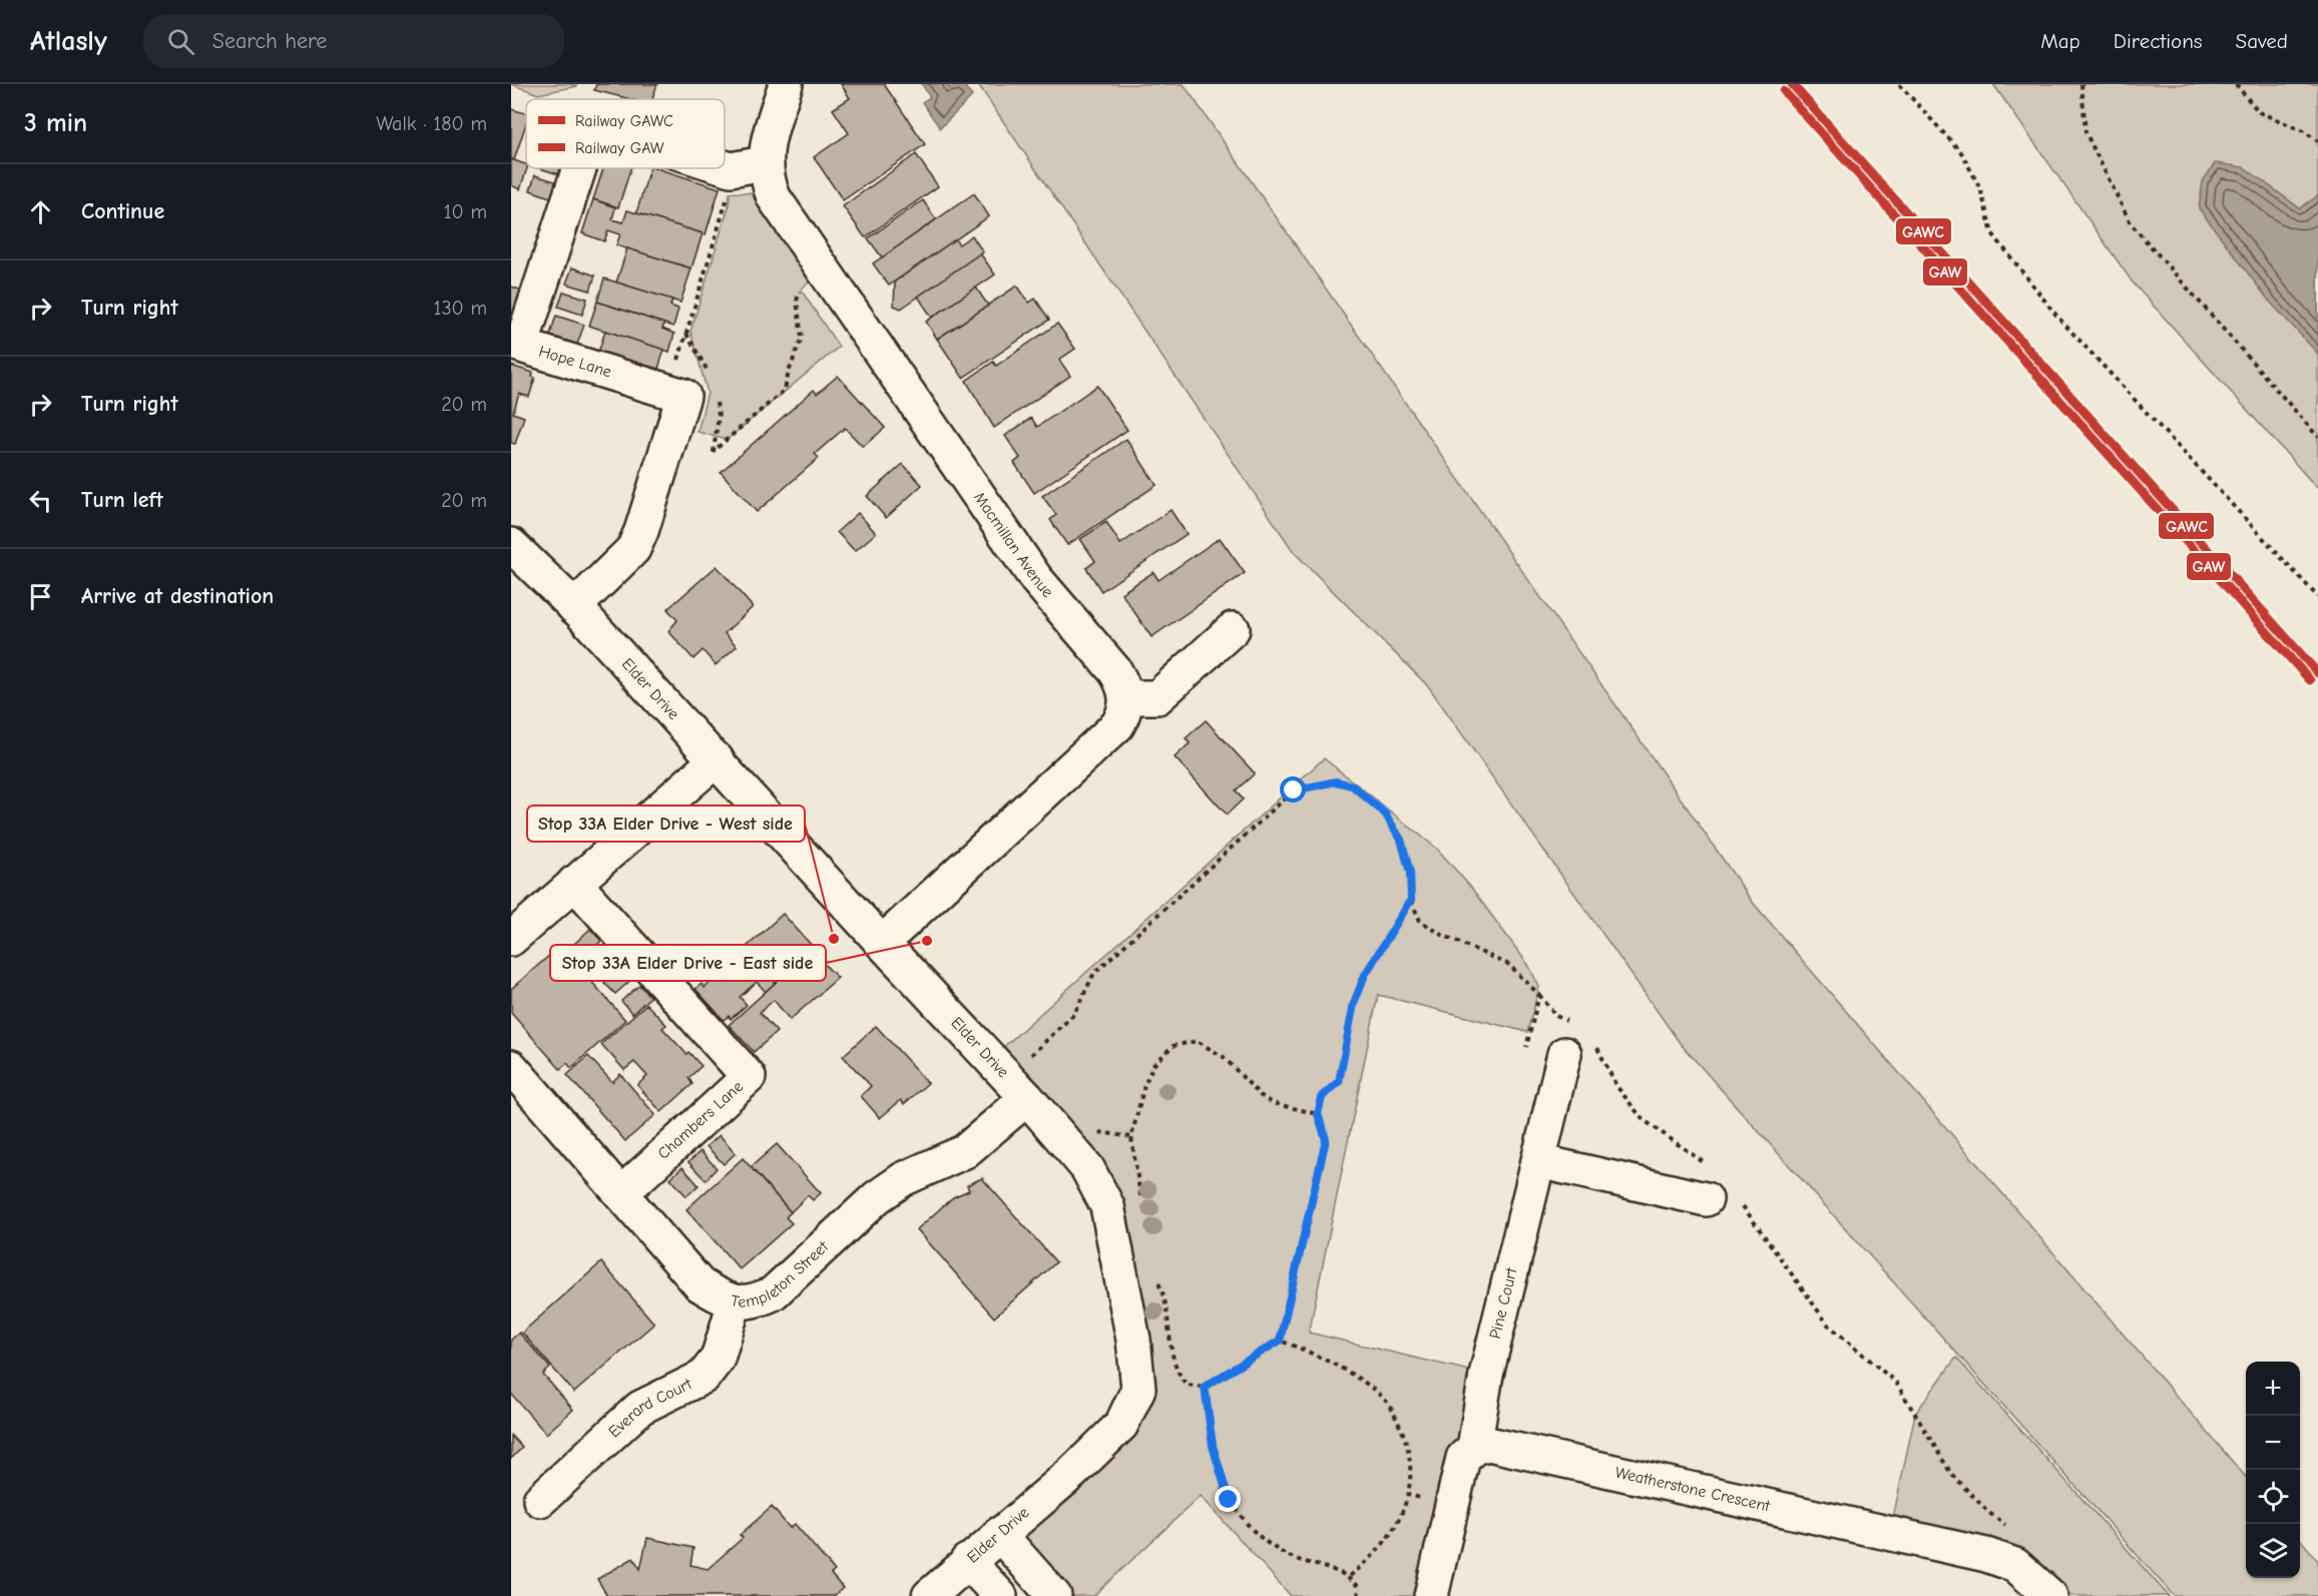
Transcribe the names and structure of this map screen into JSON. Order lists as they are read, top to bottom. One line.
{"streets":{"street":["Hope Lane","Macmillan Avenue","Elder Drive","Chambers Lane","Templeton Street","Pine Court","Everard Court","Weatherstone Crescent"]},"crossings":[["Hope Lane","Macmillan Avenue"],["Hope Lane","Elder Drive"],["Elder Drive","Templeton Street"],["Chambers Lane","Templeton Street"],["Templeton Street","Everard Court"],["Pine Court","Weatherstone Crescent"]],"places":["Stop 33A Elder Drive - West side","Stop 33A Elder Drive - East side"],"lines":["rail line GAWC","rail line GAW"],"legend":["Railway GAWC","Railway GAW"],"page":{"header":"Atlasly","search":"Search here","nav":["Map","Directions","Saved"],"heading":["3 min","Walk · 180 m"],"list":[["Continue","10 m"],["Turn right","130 m"],["Turn right","20 m"],["Turn left","20 m"],"Arrive at destination"],"map_buttons":["+","−"]}}
